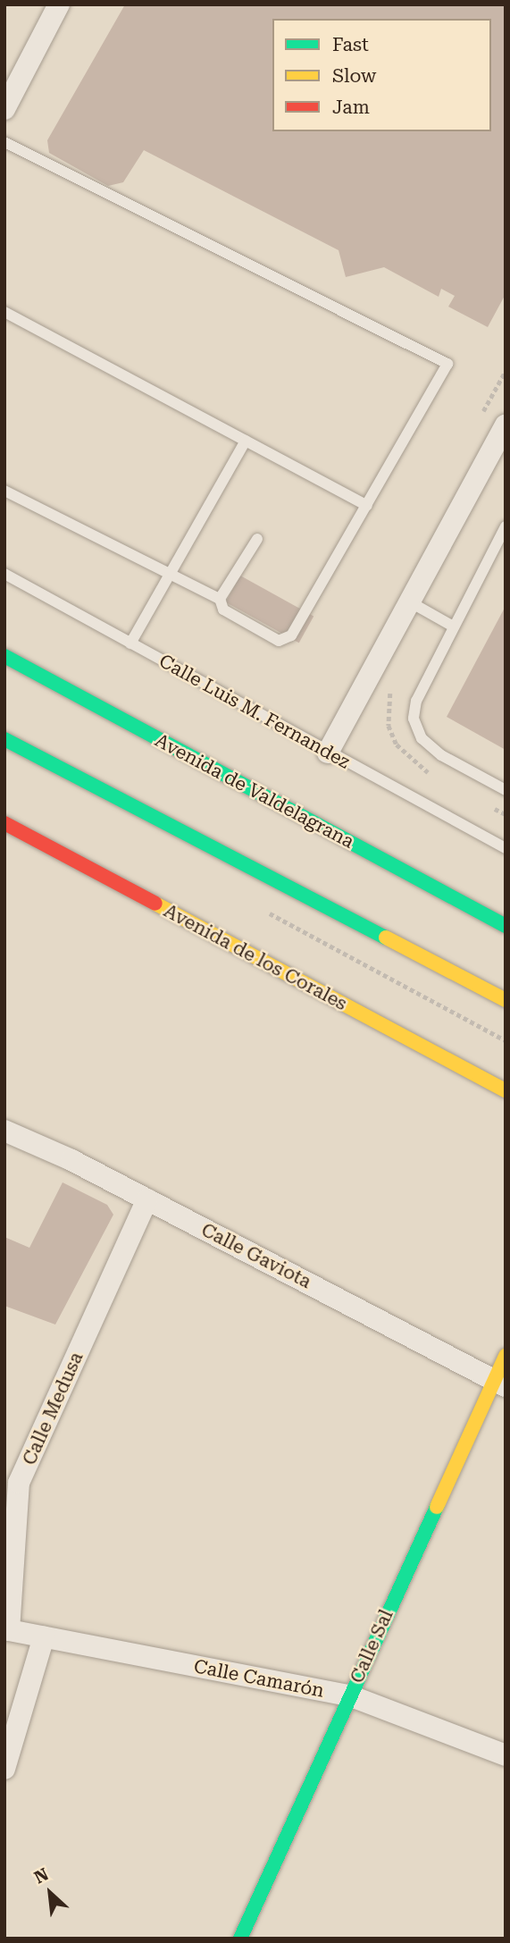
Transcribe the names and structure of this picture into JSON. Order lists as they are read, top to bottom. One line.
{"streets":{"street":["Avenida de Valdelagrana","Avenida de los Corales","Calle Gaviota","Calle Medusa","Calle Sal","Calle Camarón"],"lane":["Calle Luis M. Fernandez"]},"crossings":[["Calle Gaviota","Calle Medusa"],["Calle Gaviota","Calle Sal"],["Calle Medusa","Calle Camarón"],["Calle Sal","Calle Camarón"]],"legend":["Fast","Slow","Jam"],"north":"top left"}
